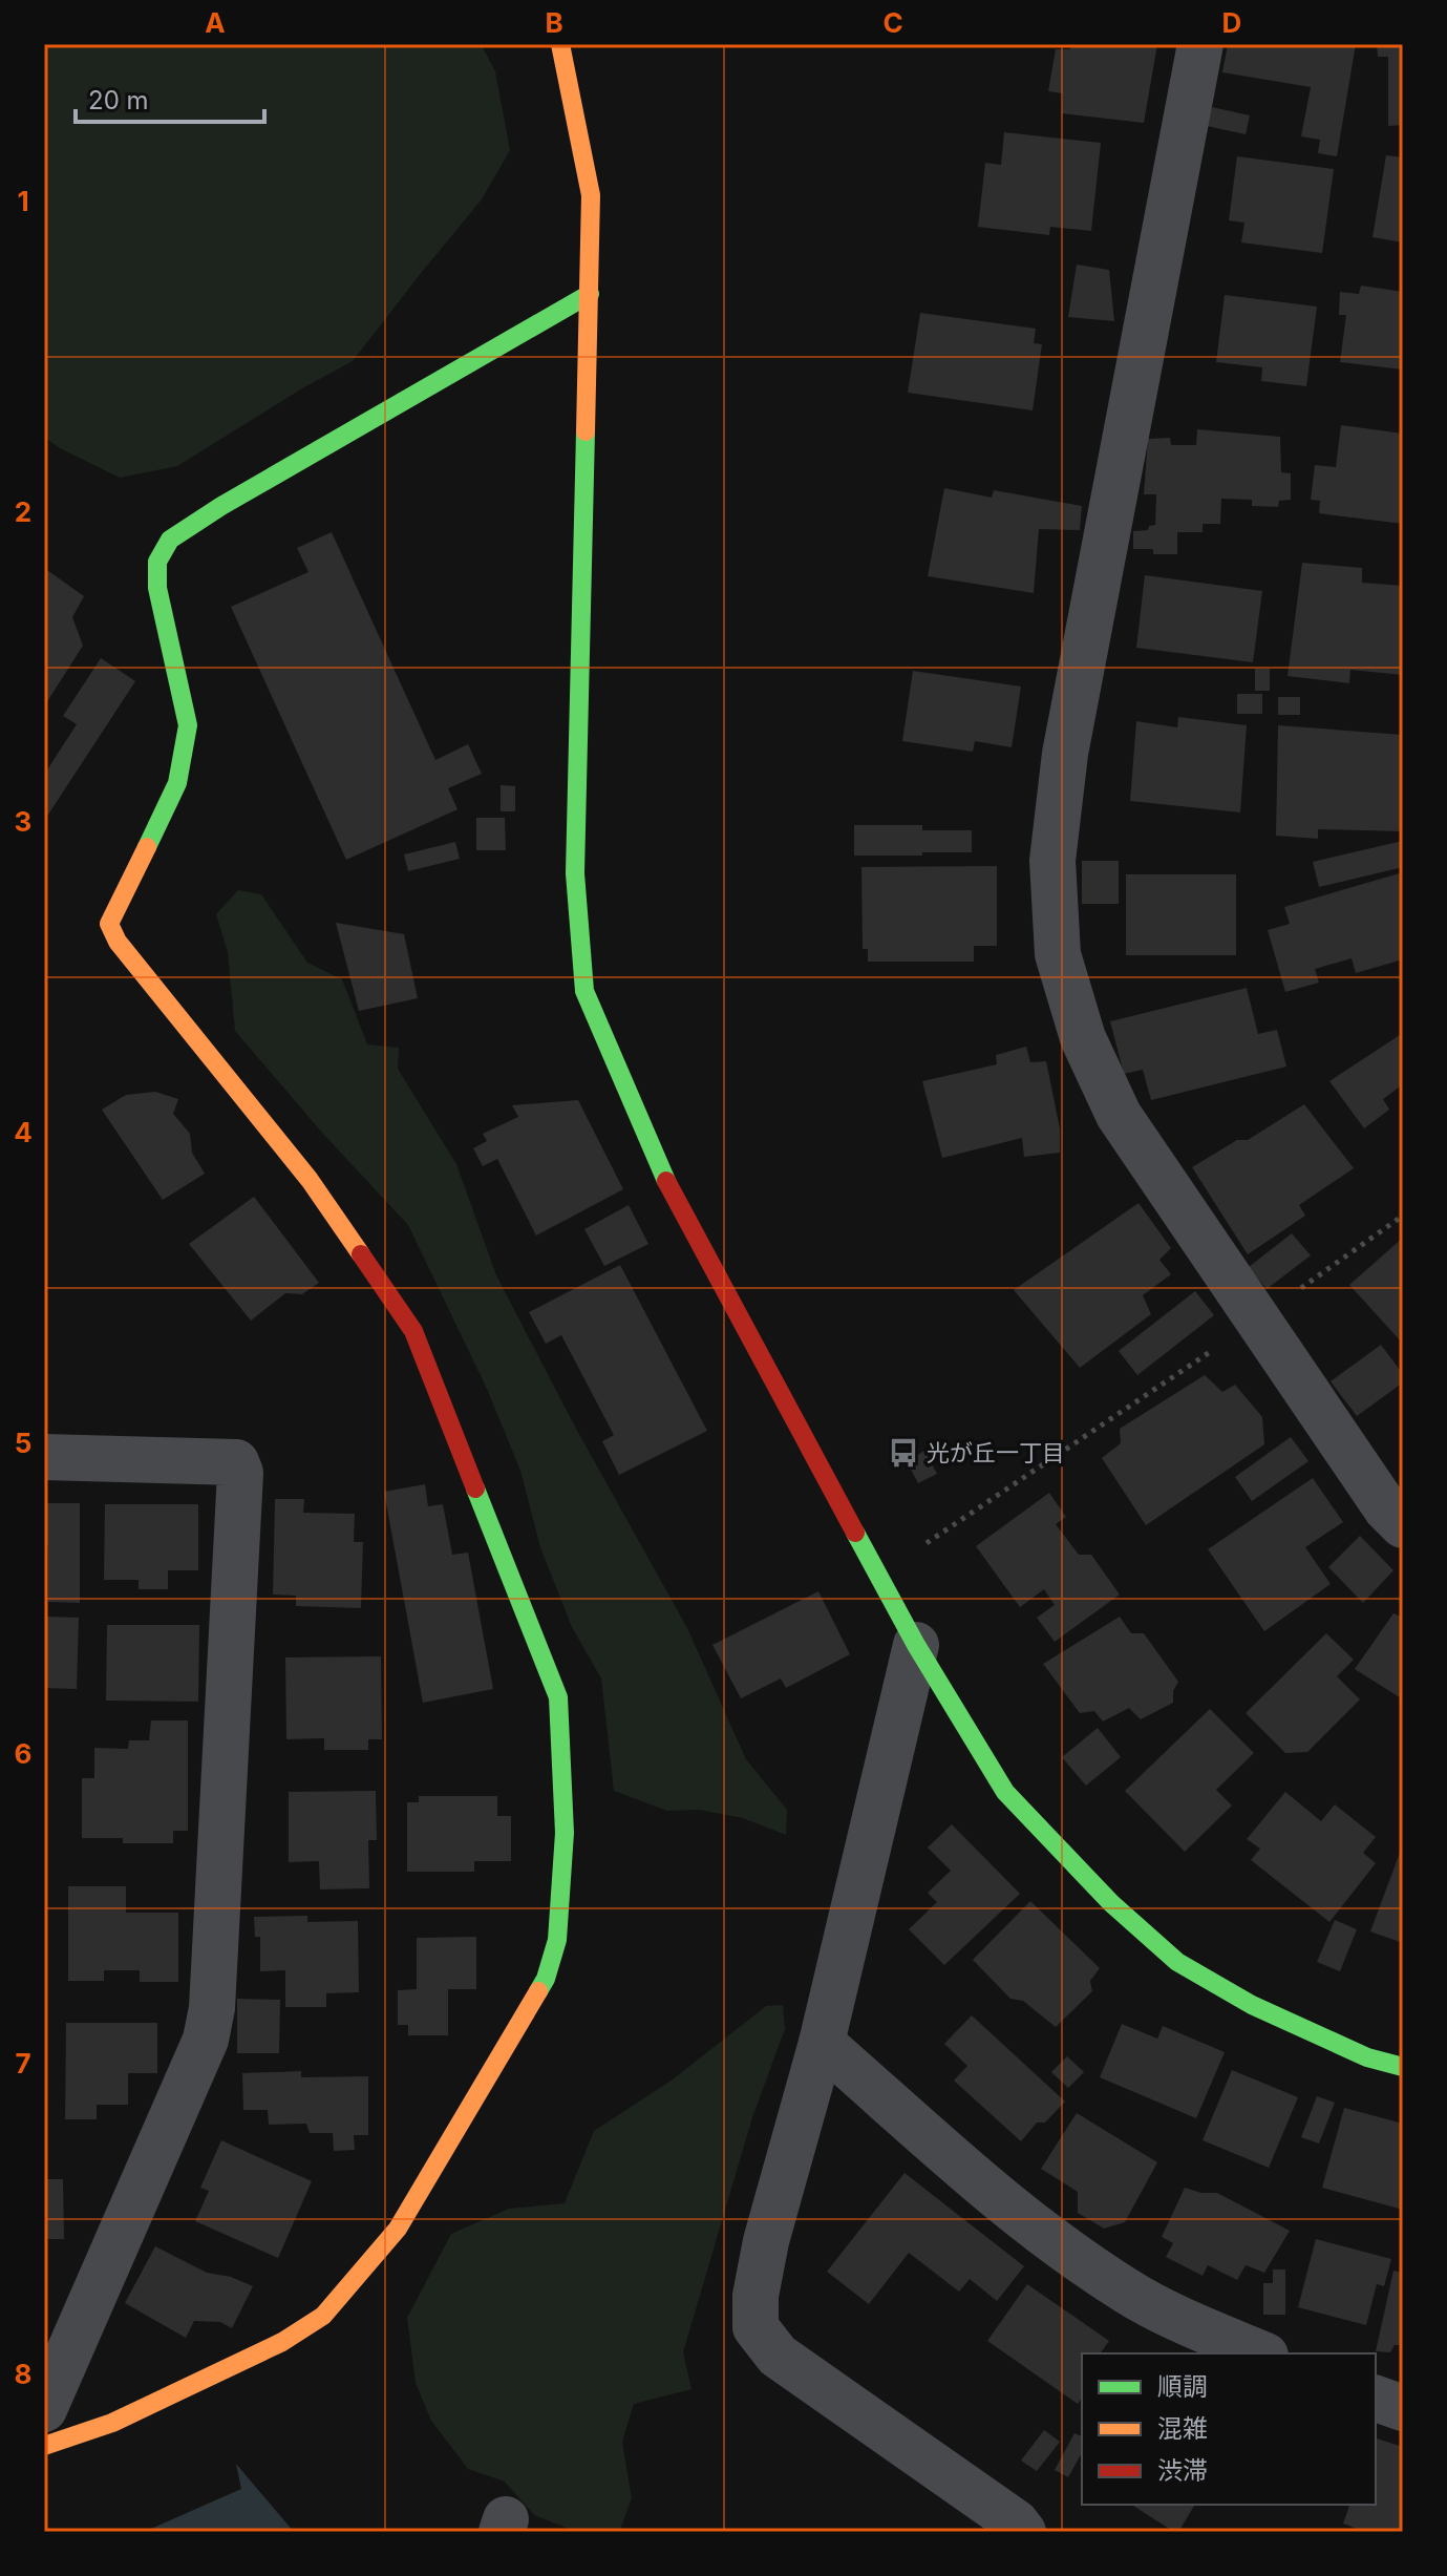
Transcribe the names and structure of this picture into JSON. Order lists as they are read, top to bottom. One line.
{"places":{"bus stop":["光が丘一丁目"]},"legend":["順調","混雑","渋滞"],"scale_bar":"20 m","grid":{"columns":["A","B","C","D"],"rows":["1","2","3","4","5","6","7","8"]}}
